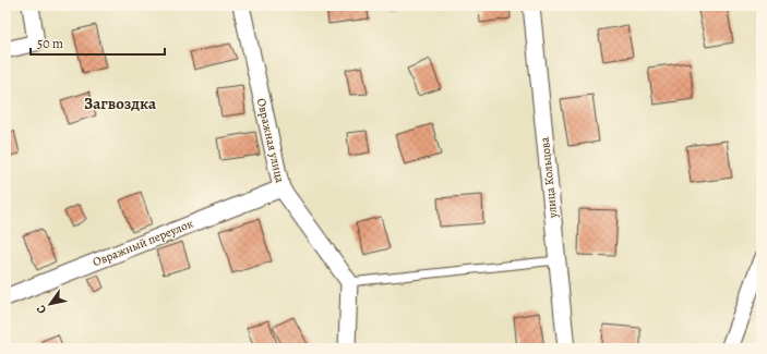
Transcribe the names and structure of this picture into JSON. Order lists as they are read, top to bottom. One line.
{"streets":{"street":["Овражная улица","улица Кольцова","Овражный переулок"]},"crossings":[["Овражная улица","Овражный переулок"]],"districts":["Загвоздка"],"scale_bar":"50 m","north":"bottom left"}
